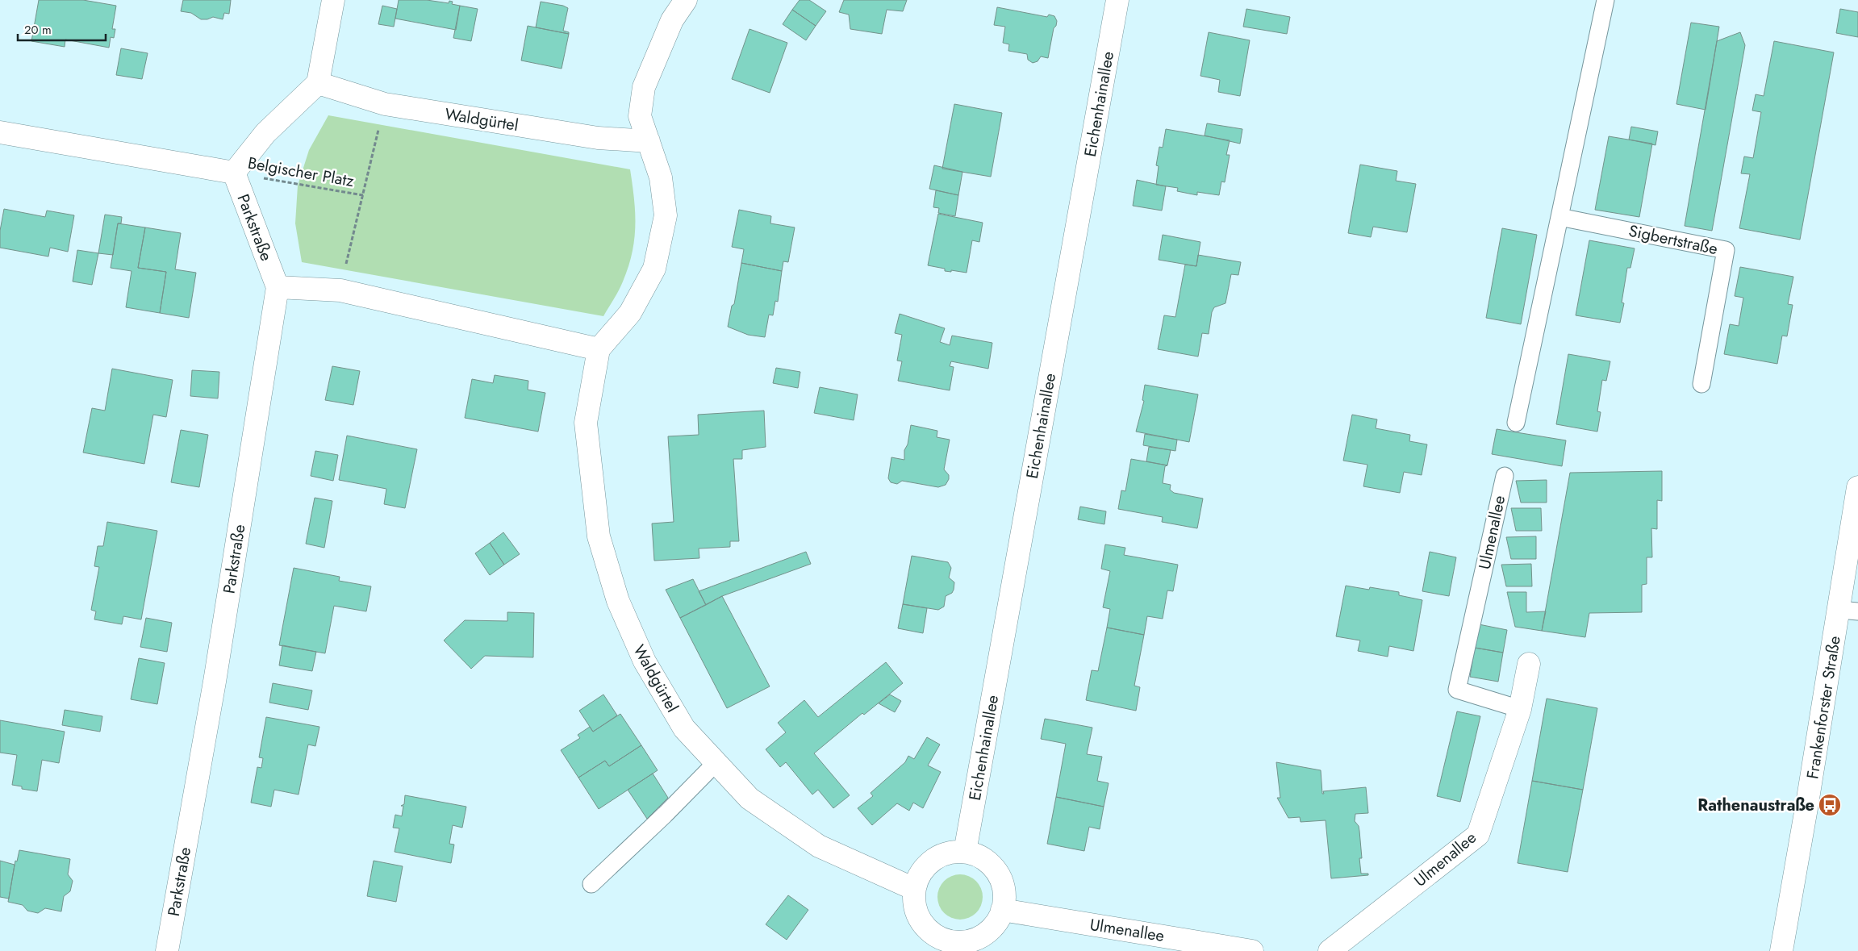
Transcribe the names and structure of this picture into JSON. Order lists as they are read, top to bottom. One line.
{"streets":{"street":["Eichenhainallee","Waldgürtel","Parkstraße","Ulmenallee","Frankenforster Straße"],"lane":["Sigbertstraße"],"path":["Belgischer Platz"]},"crossings":[["Eichenhainallee","Waldgürtel"],["Eichenhainallee","Ulmenallee"],["Waldgürtel","Belgischer Platz"],["Waldgürtel","Parkstraße"],["Waldgürtel","Ulmenallee"],["Belgischer Platz","Parkstraße"]],"places":{"bus stop":["Rathenaustraße"]},"scale_bar":"20 m"}
